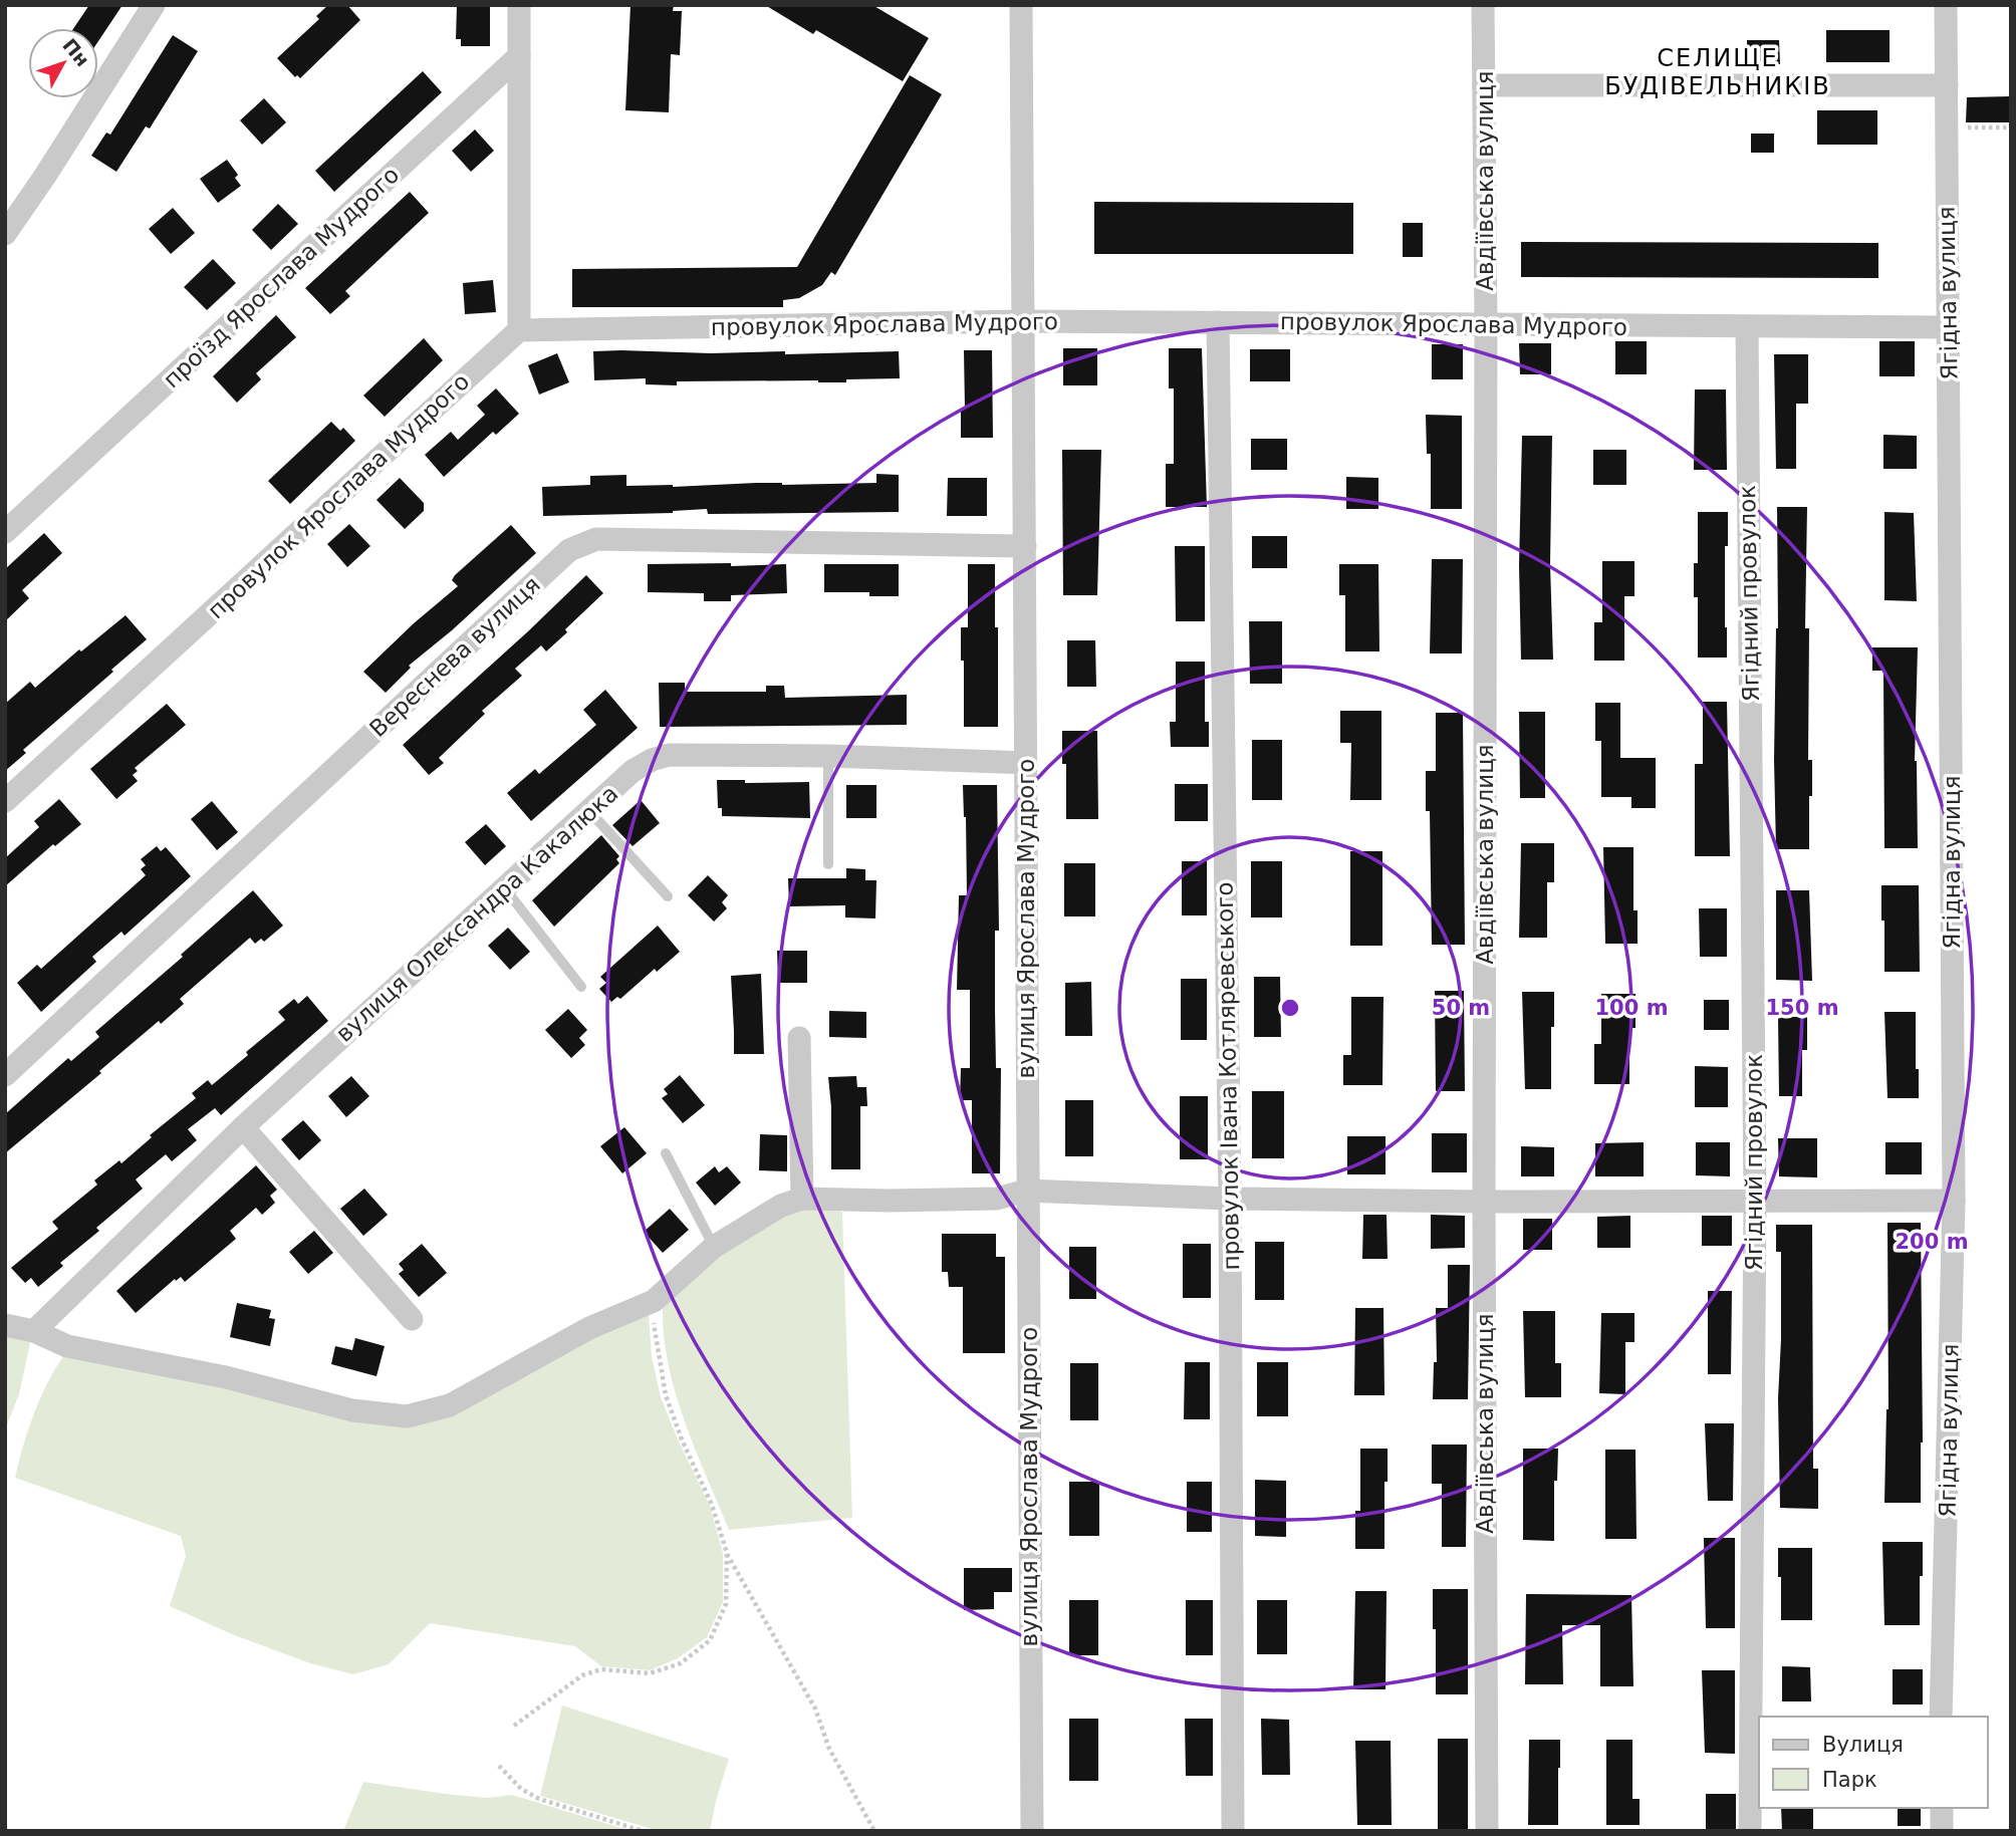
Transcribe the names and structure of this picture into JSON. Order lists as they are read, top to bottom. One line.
{"streets":{"street":["Авдіївська вулиця","проїзд Ярослава Мудрого","Ягідна вулиця","провулок Ярослава Мудрого","Ягідний провулок","Вереснева вулиця","вулиця Олександра Какалюка","вулиця Ярослава Мудрого","провулок Івана Котляревського"]},"crossings":[["Авдіївська вулиця","провулок Ярослава Мудрого"],["Ягідна вулиця","провулок Ярослава Мудрого"],["провулок Ярослава Мудрого","Ягідний провулок"],["провулок Ярослава Мудрого","вулиця Ярослава Мудрого"],["провулок Ярослава Мудрого","провулок Івана Котляревського"],["Вереснева вулиця","вулиця Ярослава Мудрого"],["вулиця Олександра Какалюка","вулиця Ярослава Мудрого"]],"districts":["СЕЛИЩЕ БУДІВЕЛЬНИКІВ"],"legend":["Вулиця","Парк"],"north":"top right","rings":["50 m","100 m","150 m","200 m"]}
